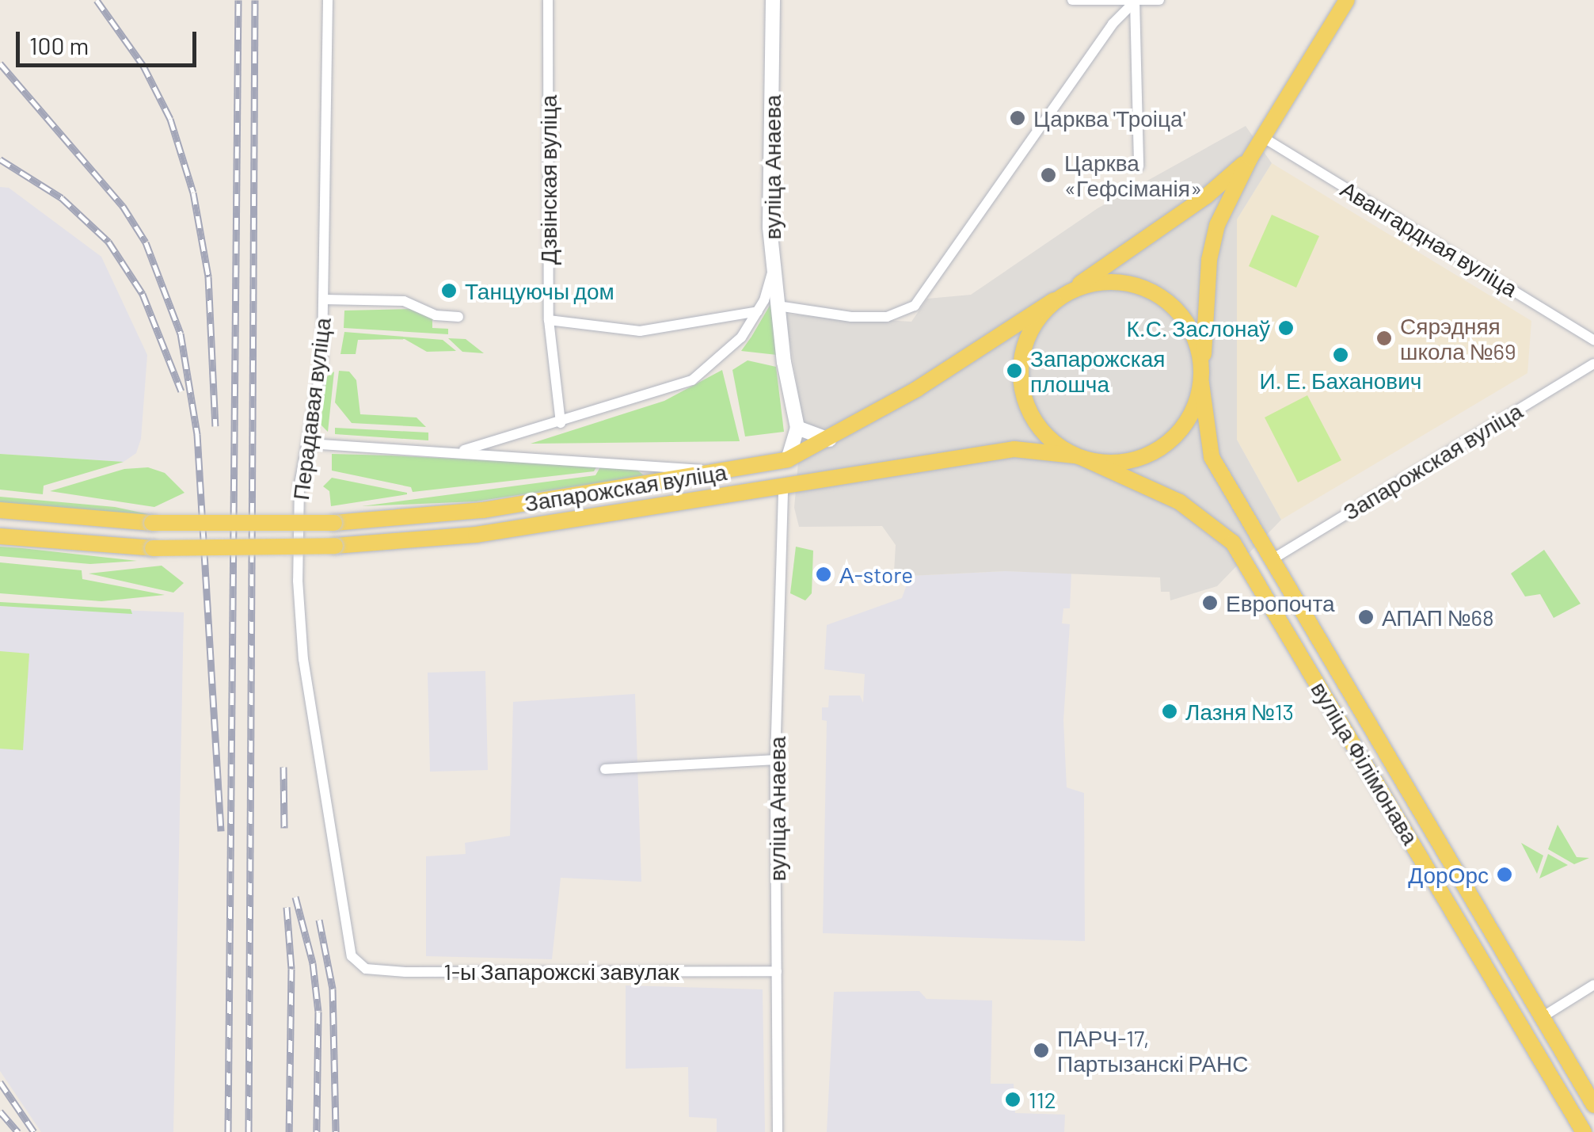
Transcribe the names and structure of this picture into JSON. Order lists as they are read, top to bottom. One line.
{"streets":{"main road":["Запарожская вуліца","вуліца Філімонава"],"street":["вуліца Анаева","Дзвінская вуліца","Авангардная вуліца","Перадавая вуліца","1-ы Запарожскі завулак"]},"crossings":[["вуліца Анаева","Запарожская вуліца"],["вуліца Анаева","1-ы Запарожскі завулак"],["Перадавая вуліца","1-ы Запарожскі завулак"],["Запарожская вуліца","вуліца Філімонава"]],"places":["Царква 'Троіца'","Царква «Гефсіманія»","Танцуючы дом","К.С. Заслонаў","Сярэдняя школа №69","И. Е. Баханович","Запарожская плошча","А-store","Европочта","АПАП №68","Лазня №13","ДорОрс","ПАРЧ-17, Партызанскі РАНС","112"],"scale_bar":"100 m"}
